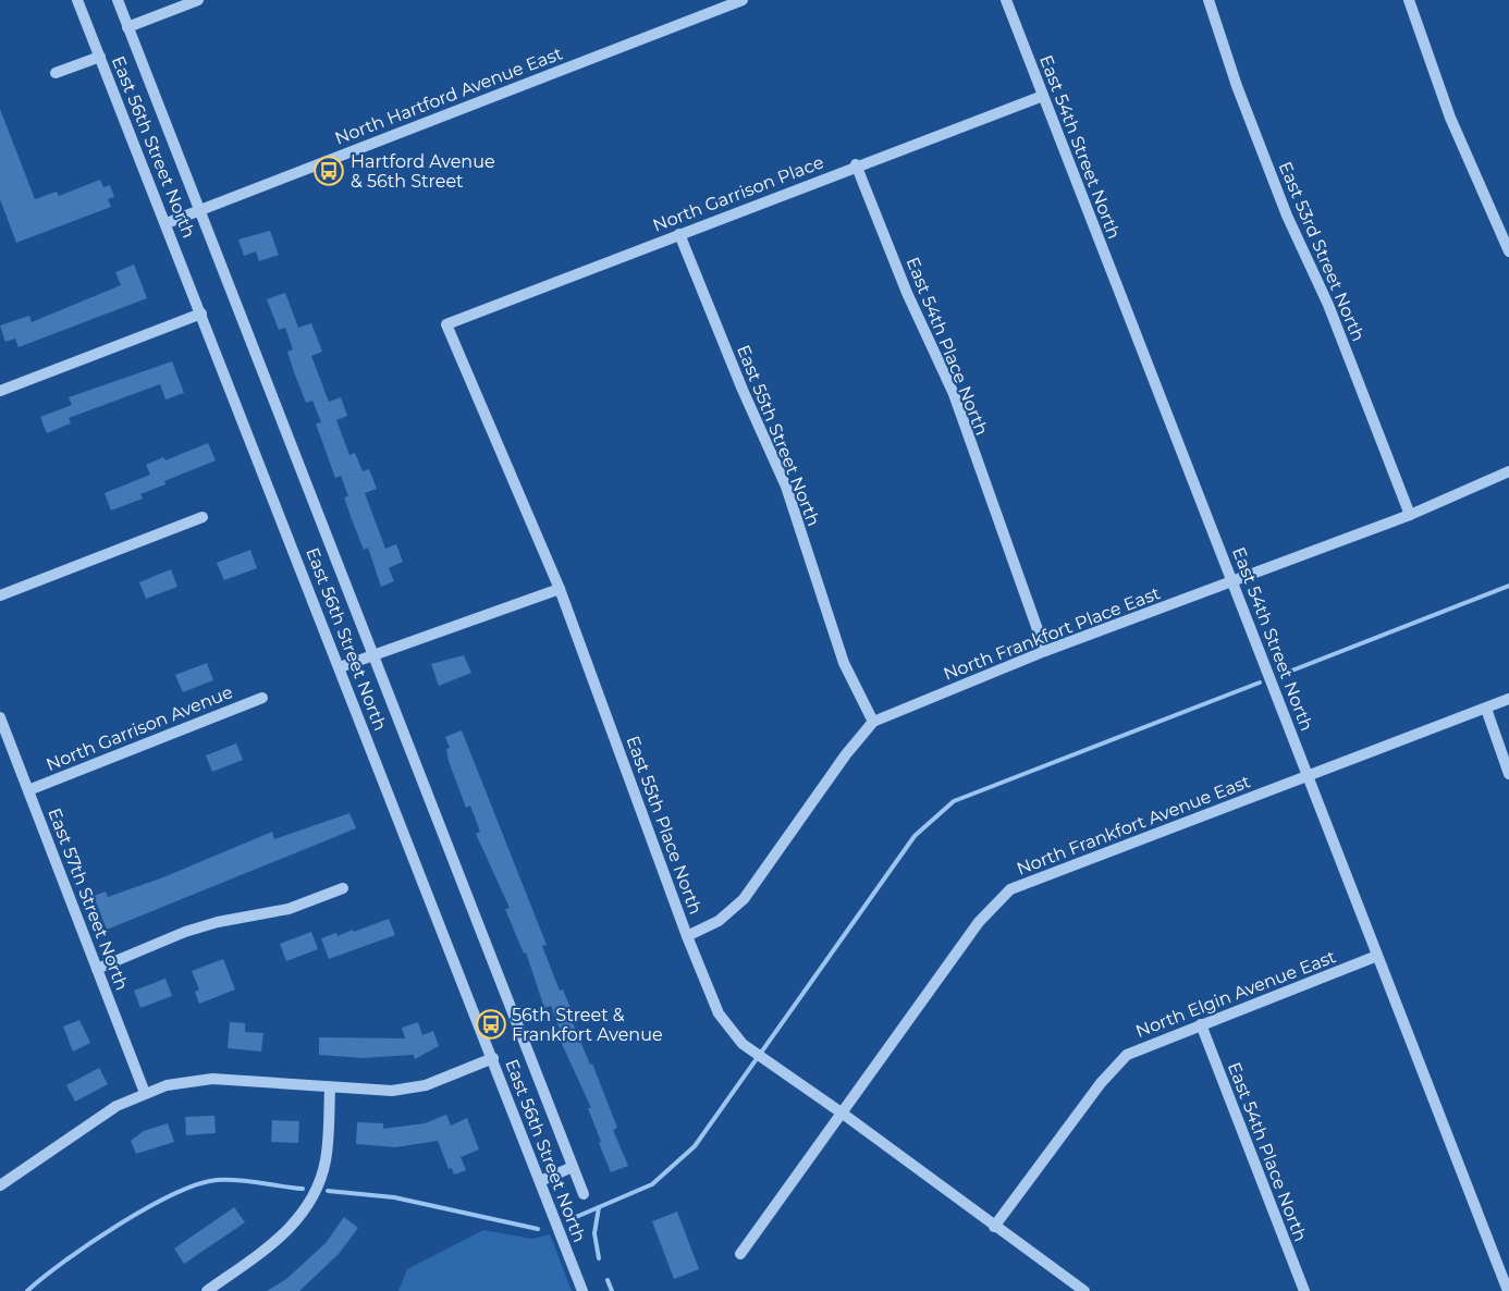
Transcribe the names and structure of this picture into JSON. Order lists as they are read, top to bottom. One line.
{"streets":{"street":["North Hartford Avenue East","East 56th Street North","East 54th Street North","North Garrison Place","East 53rd Street North","East 54th Place North","East 55th Street North","North Frankfort Place East","North Garrison Avenue","East 55th Place North","North Frankfort Avenue East","East 57th Street North","North Elgin Avenue East"]},"crossings":[["North Hartford Avenue East","East 56th Street North"],["East 54th Street North","North Garrison Place"],["East 54th Street North","North Frankfort Place East"],["East 54th Street North","North Frankfort Avenue East"],["East 54th Street North","North Elgin Avenue East"],["North Garrison Place","East 54th Place North"],["North Garrison Place","East 55th Street North"],["North Garrison Place","East 55th Place North"],["East 53rd Street North","North Frankfort Place East"],["East 54th Place North","North Frankfort Place East"],["East 54th Place North","North Elgin Avenue East"],["East 55th Street North","North Frankfort Place East"],["North Frankfort Place East","East 55th Place North"],["North Garrison Avenue","East 57th Street North"],["East 55th Place North","North Frankfort Avenue East"],["East 55th Place North","North Elgin Avenue East"]],"places":{"bus stop":["Hartford Avenue & 56th Street","56th Street & Frankfort Avenue"]}}
